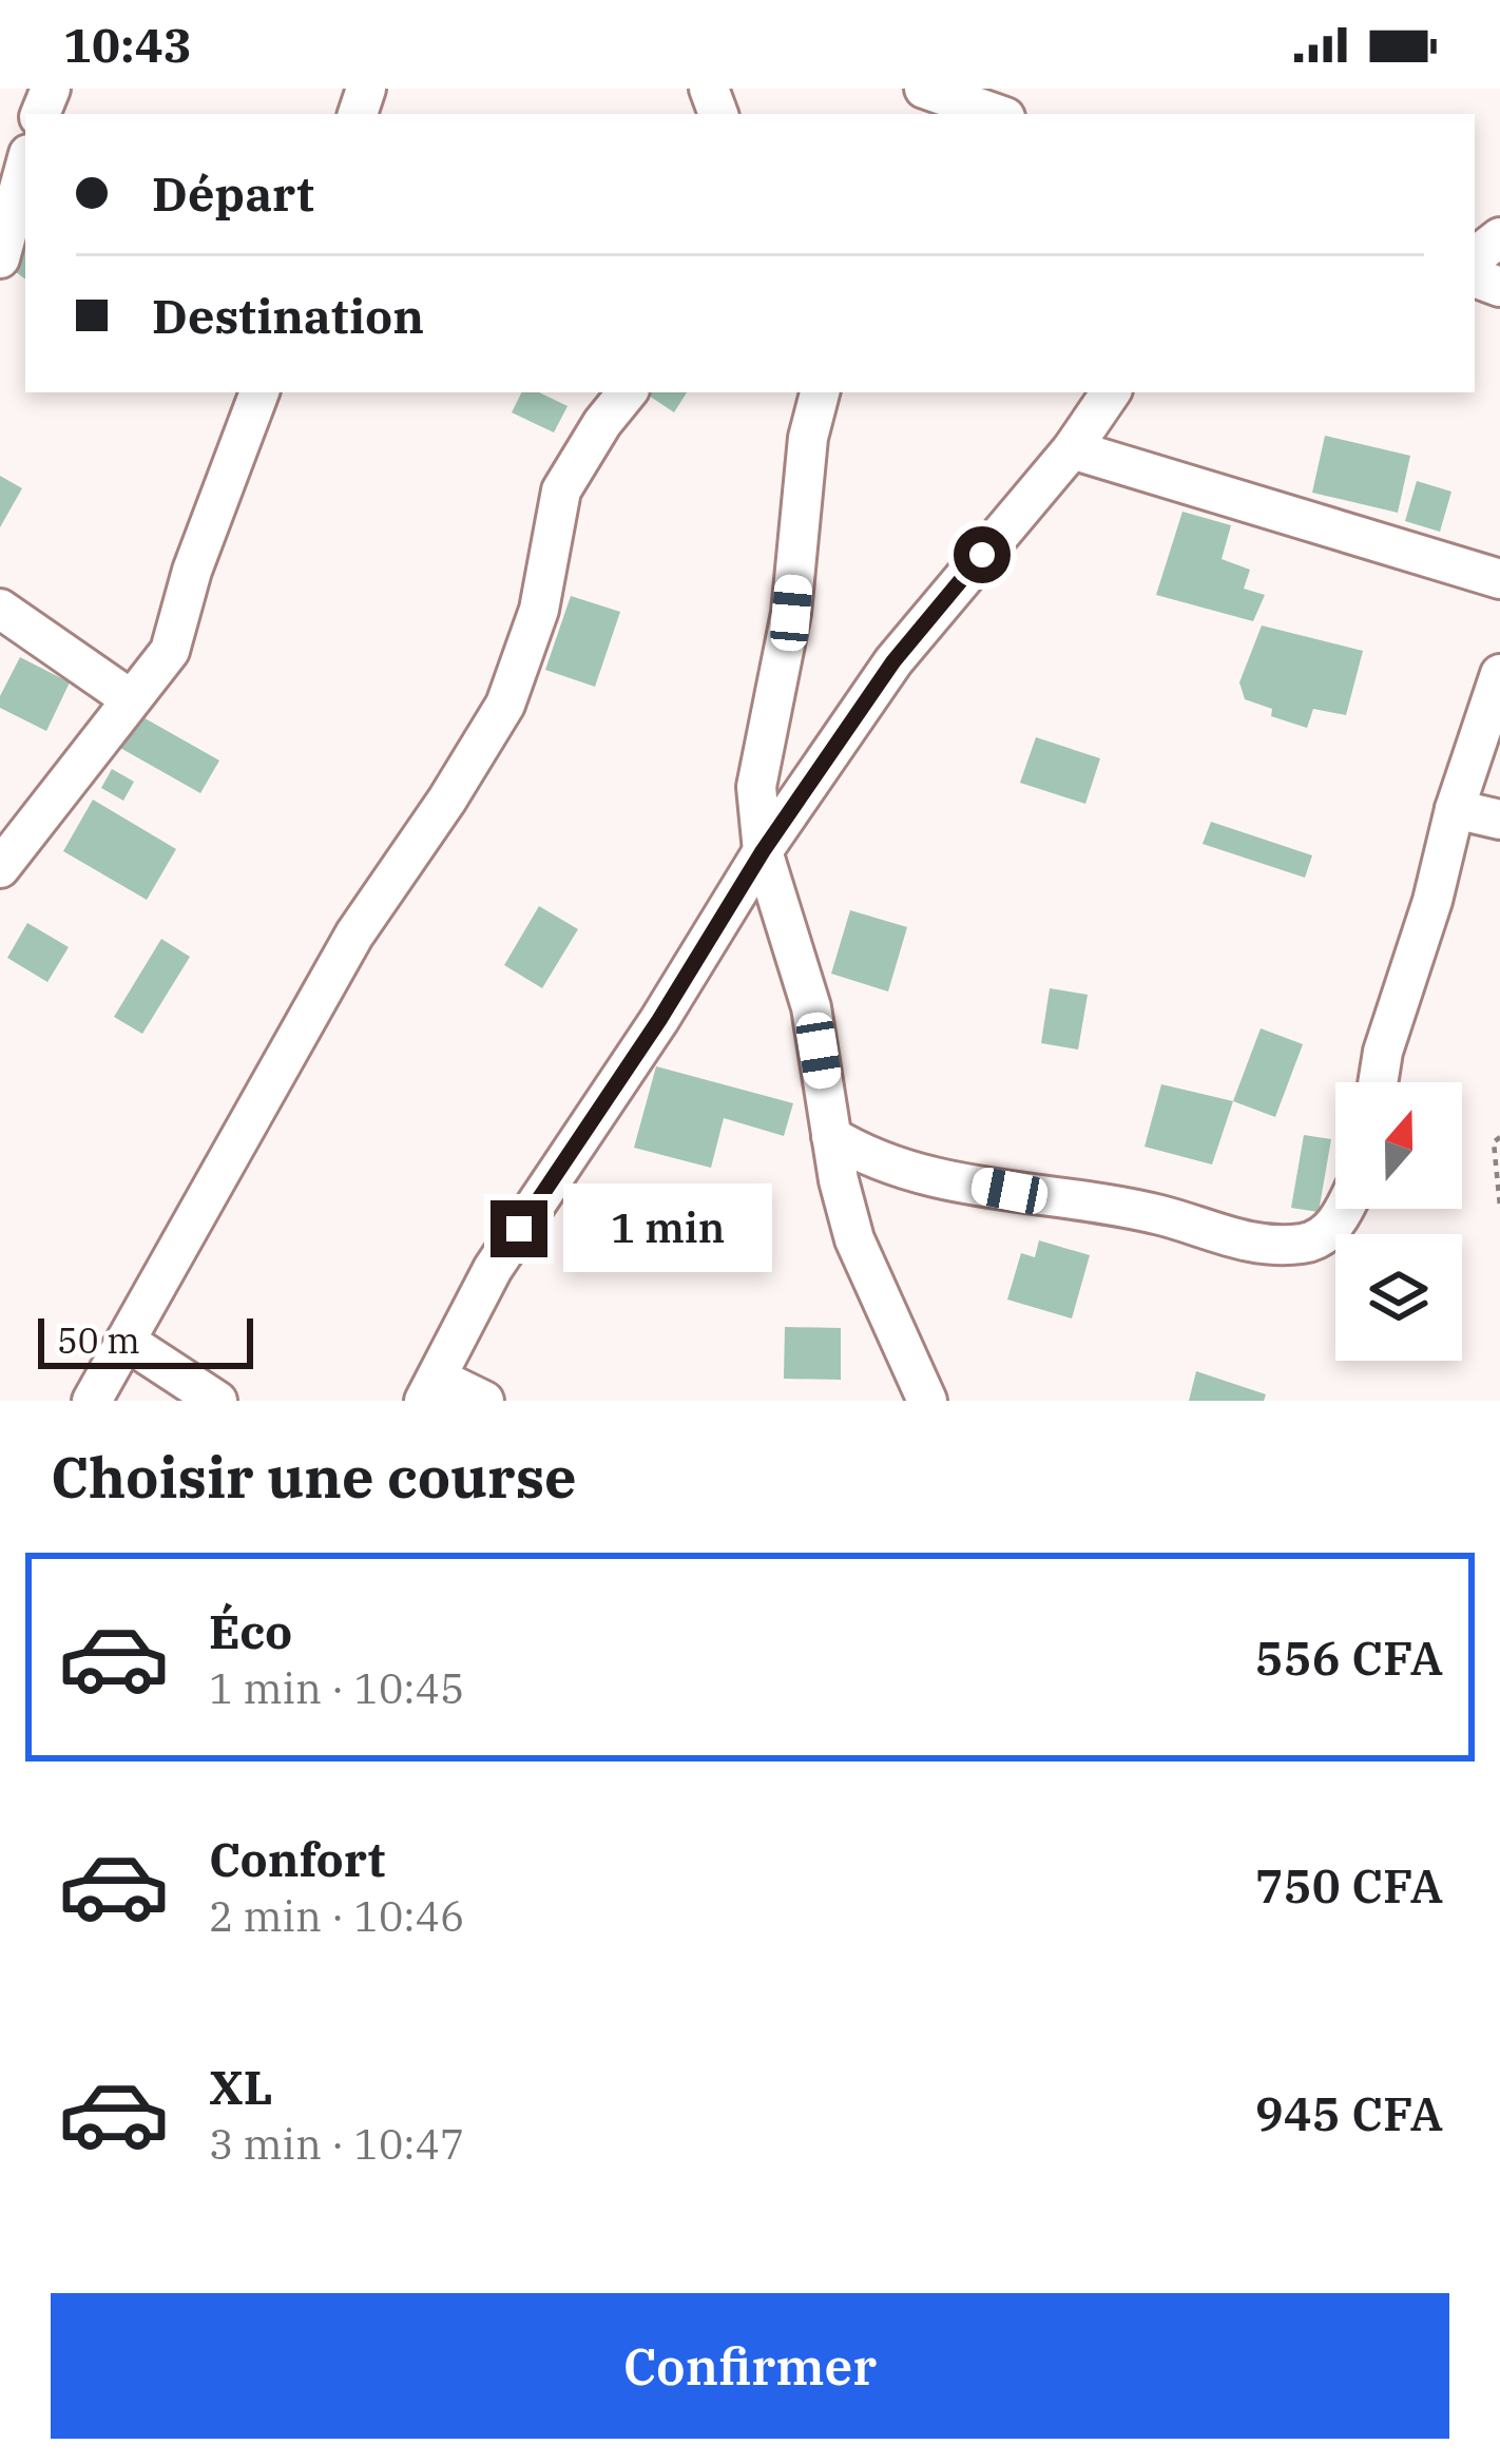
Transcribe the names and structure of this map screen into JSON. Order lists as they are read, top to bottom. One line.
{"scale_bar":"50 m","north":"top","page":{"status":"10:43","banner":["Départ","Destination"],"bubble":"1 min","scale":"50 m","heading":"Choisir une course","list":[{"name":"Éco","note":"1 min · 10:45","value":"556 CFA"},{"name":"Confort","note":"2 min · 10:46","value":"750 CFA"},{"name":"XL","note":"3 min · 10:47","value":"945 CFA"}],"buttons":"Confirmer"}}
